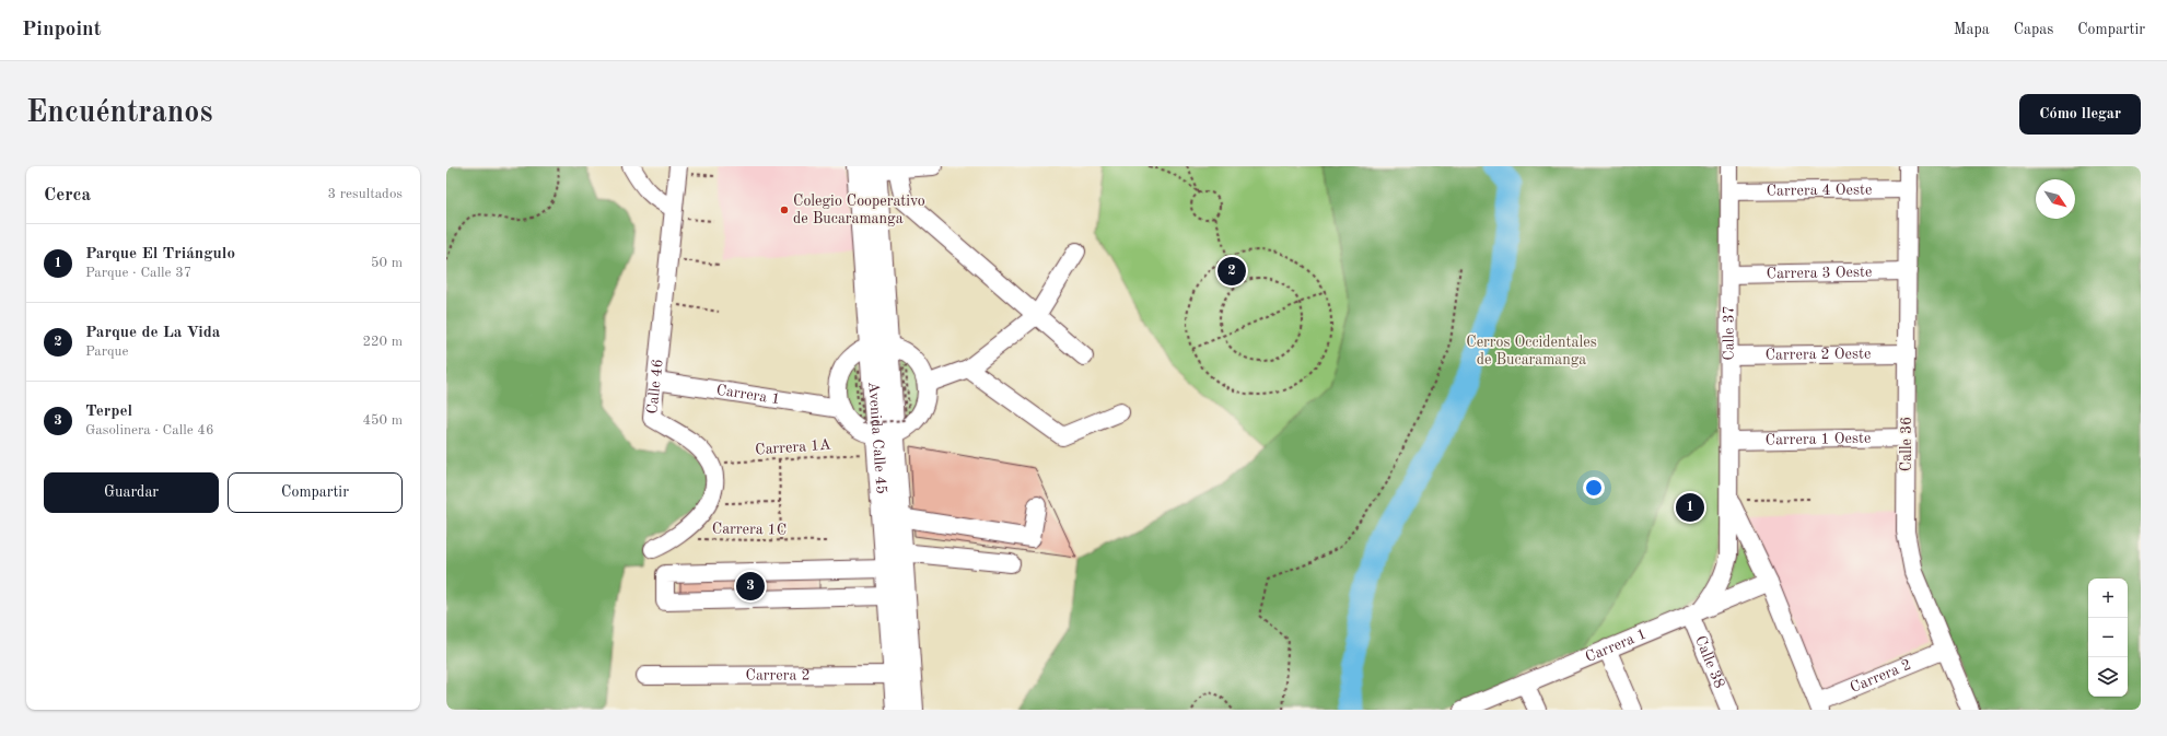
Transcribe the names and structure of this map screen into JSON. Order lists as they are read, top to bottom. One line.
{"streets":{"main road":["Avenida Calle 45"],"street":["Carrera 4 Oeste","Carrera 3 Oeste","Calle 37","Carrera 2 Oeste","Calle 46","Carrera 1","Carrera 1 Oeste","Calle 36","Calle 38","Carrera 2"],"path":["Carrera 1A","Carrera 1C"]},"crossings":[["Carrera 4 Oeste","Calle 37"],["Carrera 4 Oeste","Calle 36"],["Carrera 3 Oeste","Calle 37"],["Carrera 3 Oeste","Calle 36"],["Calle 37","Carrera 2 Oeste"],["Calle 37","Carrera 1"],["Calle 37","Carrera 1 Oeste"],["Calle 37","Calle 38"],["Calle 37","Carrera 2"],["Carrera 2 Oeste","Calle 36"],["Calle 46","Carrera 1"],["Calle 46","Carrera 1A"],["Calle 46","Carrera 1C"],["Carrera 1","Calle 38"],["Avenida Calle 45","Carrera 1A"],["Avenida Calle 45","Carrera 2"],["Carrera 1 Oeste","Calle 36"],["Calle 36","Carrera 2"]],"parks":["Cerros Occidentales de Bucaramanga"],"places":["Colegio Cooperativo de Bucaramanga"],"north":"bottom right","page":{"header":"Pinpoint","nav":["Mapa","Capas","Compartir"],"buttons":["Cómo llegar",["Guardar","Compartir"]],"title":"Encuéntranos","heading":["Cerca","3 resultados"],"list":[{"mark":"1","name":"Parque El Triángulo","note":"Parque · Calle 37","value":"50 m"},{"mark":"2","name":"Parque de La Vida","note":"Parque","value":"220 m"},{"mark":"3","name":"Terpel","note":"Gasolinera · Calle 46","value":"450 m"}],"pins":["2","1","3"],"map_buttons":["+","−"]}}
